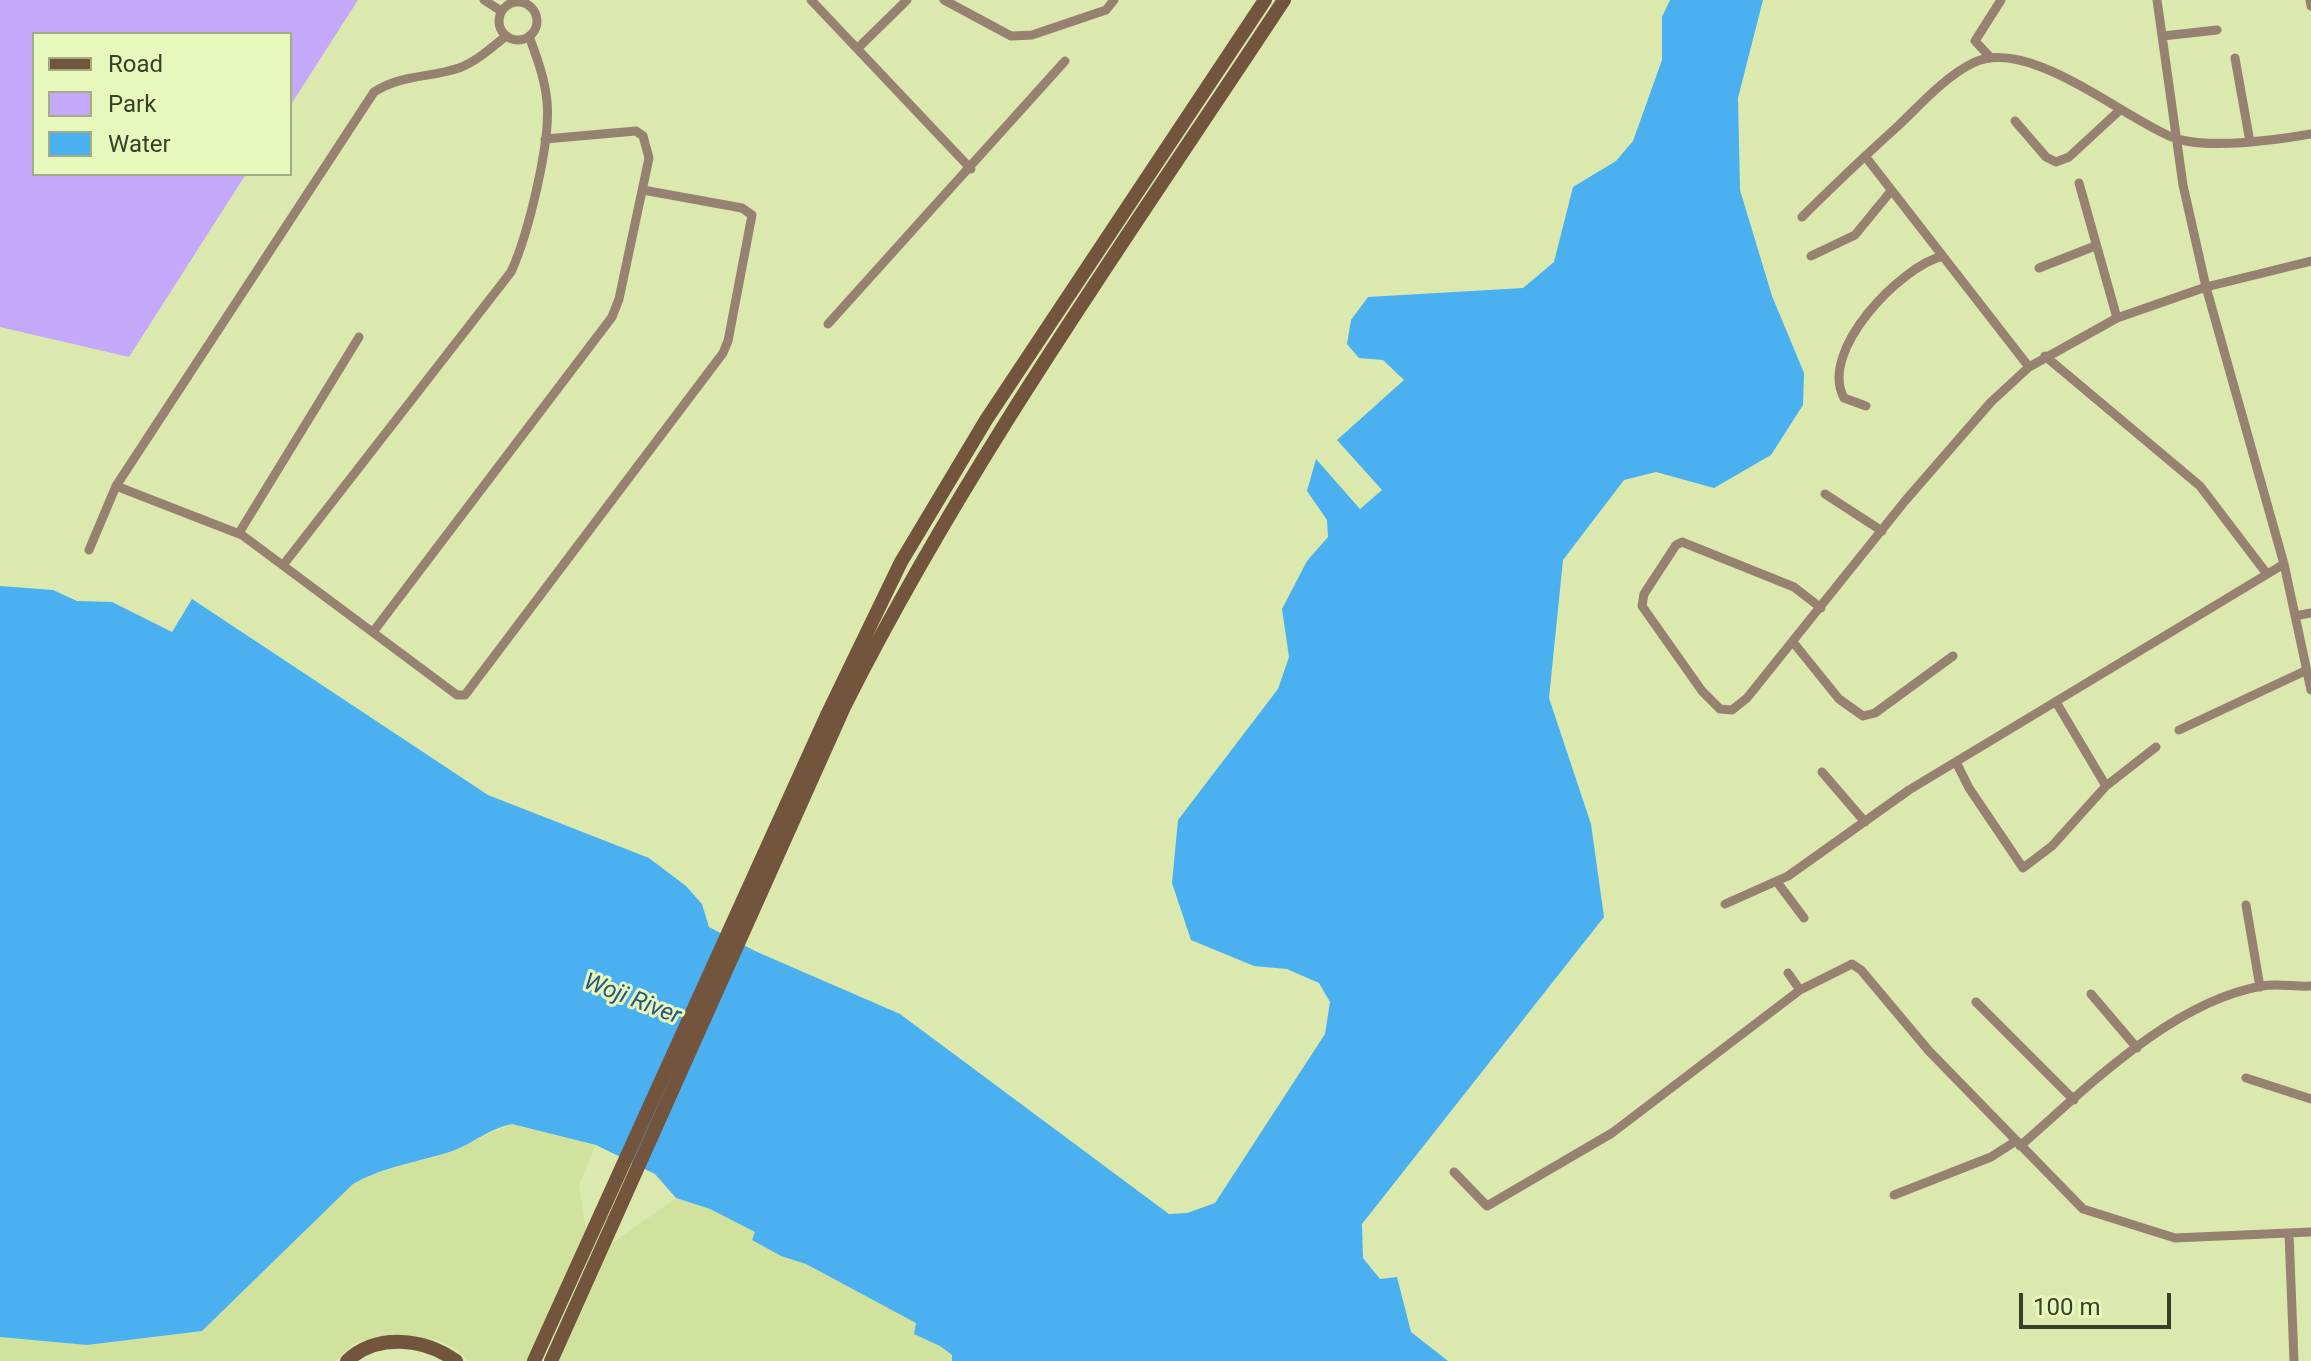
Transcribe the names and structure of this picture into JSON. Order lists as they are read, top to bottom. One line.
{"water":["Woji River"],"legend":["Road","Park","Water"],"scale_bar":"100 m"}
